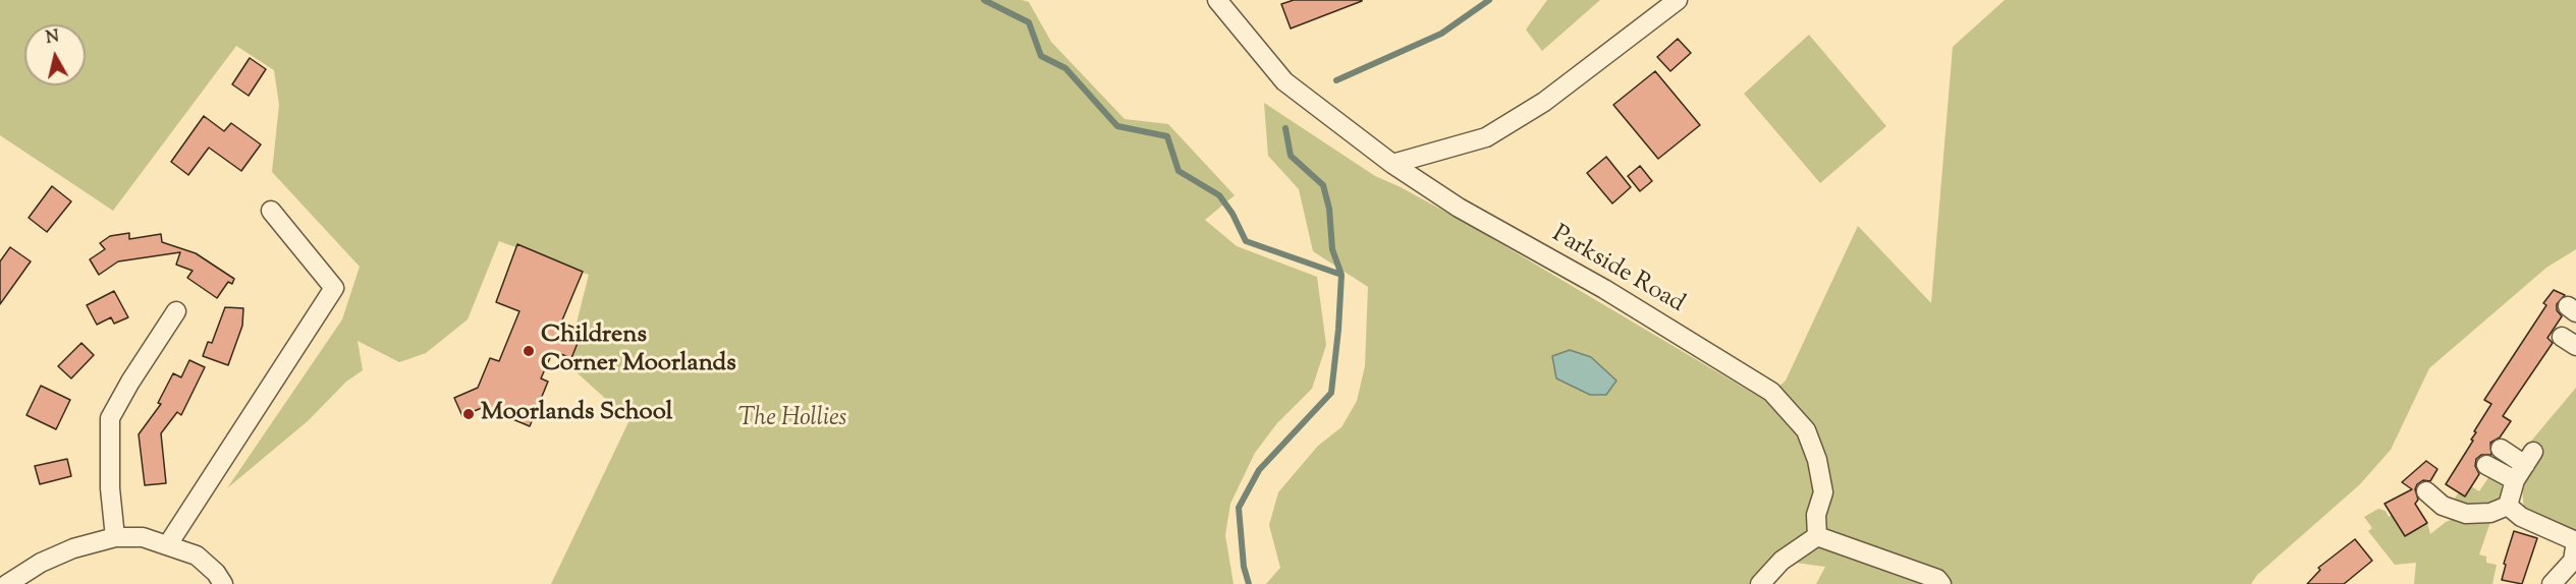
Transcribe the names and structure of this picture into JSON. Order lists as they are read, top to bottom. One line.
{"streets":{"street":["Parkside Road"]},"parks":["The Hollies"],"places":["Childrens Corner Moorlands","Moorlands School"],"north":"top"}
